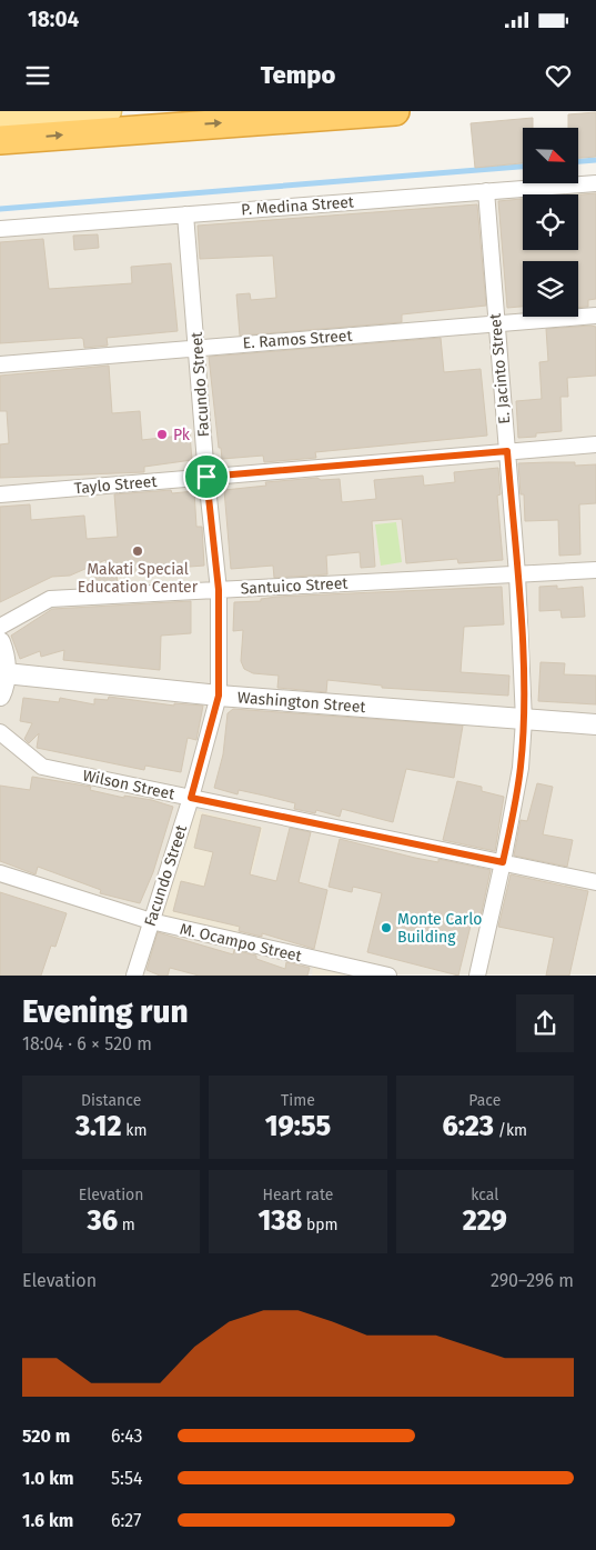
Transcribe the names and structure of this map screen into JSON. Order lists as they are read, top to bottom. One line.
{"streets":{"street":["P. Medina Street","E. Ramos Street","E. Jacinto Street","Facundo Street","Taylo Street","Santuico Street","Washington Street","Wilson Street","M. Ocampo Street"]},"crossings":[["P. Medina Street","E. Jacinto Street"],["P. Medina Street","Facundo Street"],["E. Ramos Street","E. Jacinto Street"],["E. Ramos Street","Facundo Street"],["E. Jacinto Street","Taylo Street"],["E. Jacinto Street","Santuico Street"],["E. Jacinto Street","Washington Street"],["E. Jacinto Street","Wilson Street"],["Facundo Street","Taylo Street"],["Facundo Street","Santuico Street"],["Facundo Street","Washington Street"],["Facundo Street","Wilson Street"],["Facundo Street","M. Ocampo Street"]],"places":["Pk","Makati Special Education Center","Monte Carlo Building"],"north":"bottom right","page":{"status":"18:04","header":"Tempo","heading":["Evening run","18:04 · 6 × 520 m"],"stats":[["Distance","3.12 km"],["Time","19:55"],["Pace","6:23 /km"],["Elevation","36 m"],["Heart rate","138 bpm"],["kcal","229"]],"chart":["Elevation","290–296 m"],"list":[{"name":"520 m","note":"6:43"},{"name":"1.0 km","note":"5:54"},{"name":"1.6 km","note":"6:27"}]}}
